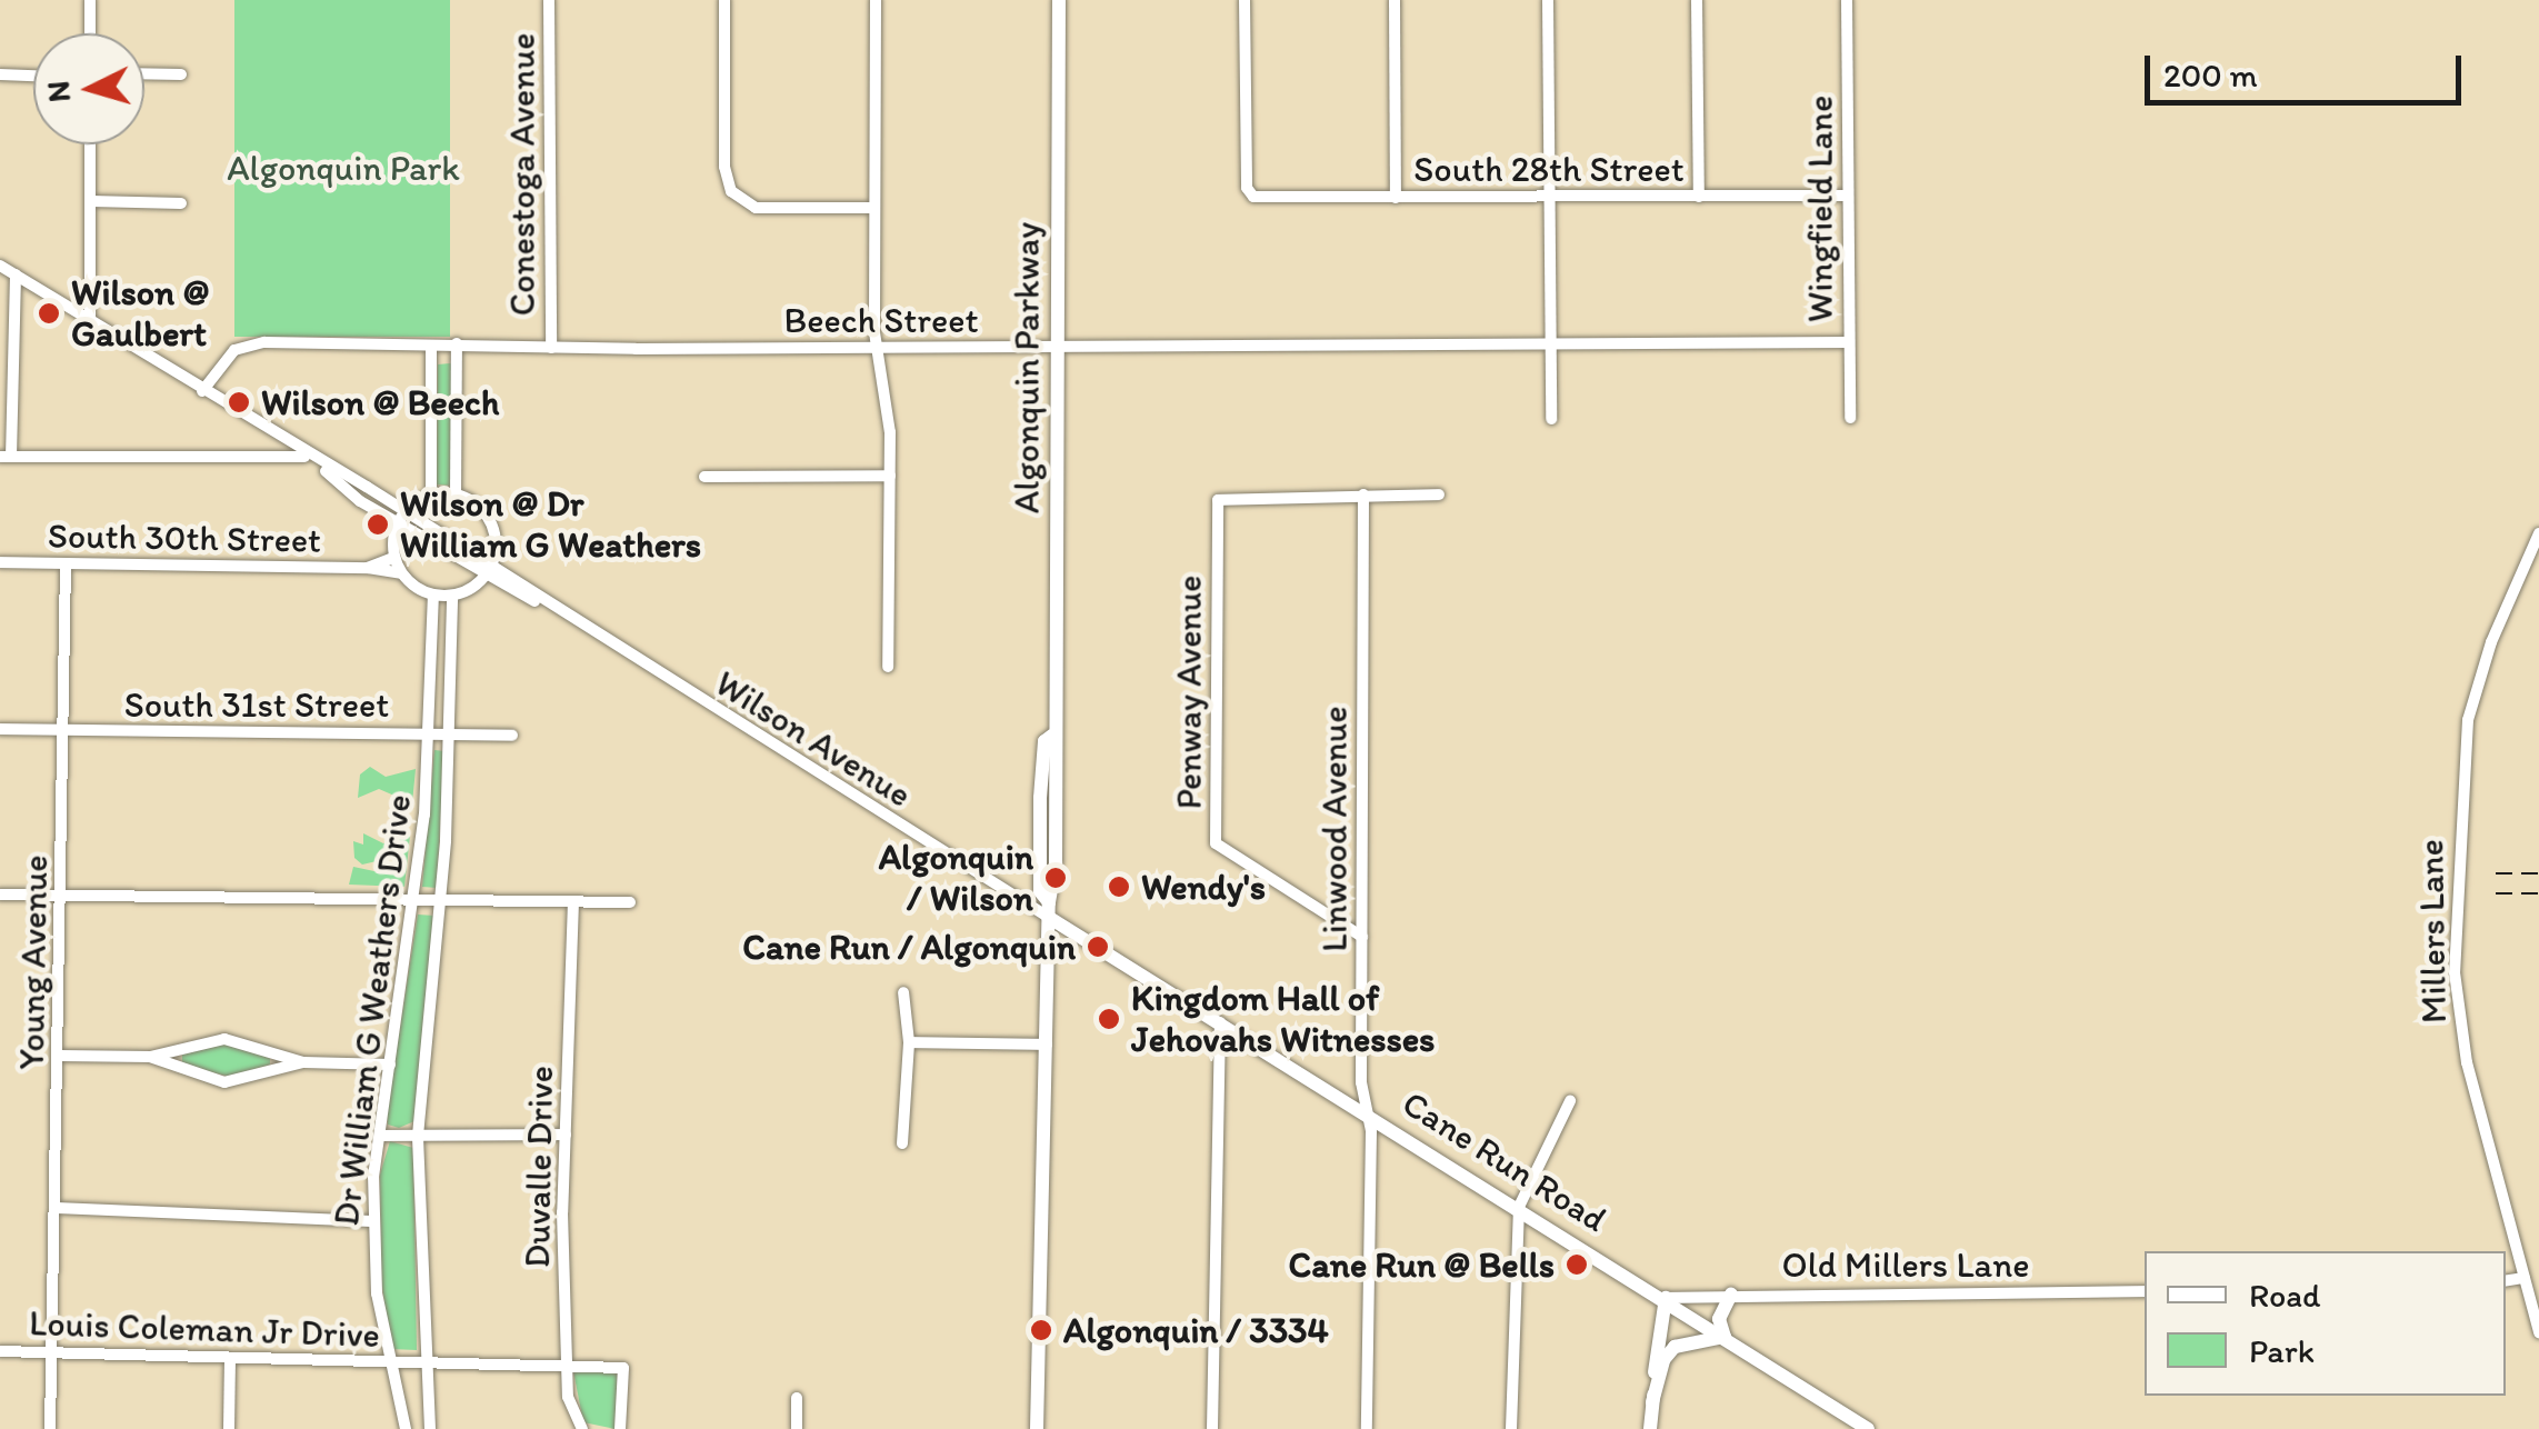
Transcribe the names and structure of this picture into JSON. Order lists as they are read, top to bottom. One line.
{"streets":{"main road":["Algonquin Parkway","Cane Run Road"],"street":["South 28th Street","Conestoga Avenue","Wingfield Lane","Beech Street","South 30th Street","Penway Avenue","South 31st Street","Wilson Avenue","Linwood Avenue","Millers Lane","Young Avenue","Dr William G Weathers Drive","Duvalle Drive","Old Millers Lane","Louis Coleman Jr Drive"]},"crossings":[["South 28th Street","Wingfield Lane"],["Conestoga Avenue","Beech Street"],["Wingfield Lane","Beech Street"],["Beech Street","Algonquin Parkway"],["Beech Street","Wilson Avenue"],["Algonquin Parkway","Wilson Avenue"],["Algonquin Parkway","Cane Run Road"],["South 30th Street","Young Avenue"],["Penway Avenue","Linwood Avenue"],["South 31st Street","Young Avenue"],["South 31st Street","Dr William G Weathers Drive"],["Wilson Avenue","Cane Run Road"],["Linwood Avenue","Cane Run Road"],["Young Avenue","Louis Coleman Jr Drive"],["Dr William G Weathers Drive","Louis Coleman Jr Drive"],["Cane Run Road","Old Millers Lane"],["Duvalle Drive","Louis Coleman Jr Drive"]],"parks":["Algonquin Park"],"places":["Wilson @ Gaulbert","Wilson @ Beech","Wilson @ Dr William G Weathers","Algonquin / Wilson","Wendy's","Cane Run / Algonquin","Kingdom Hall of Jehovahs Witnesses","Cane Run @ Bells","Algonquin / 3334"],"legend":["Road","Park"],"scale_bar":"200 m","north":"left"}
